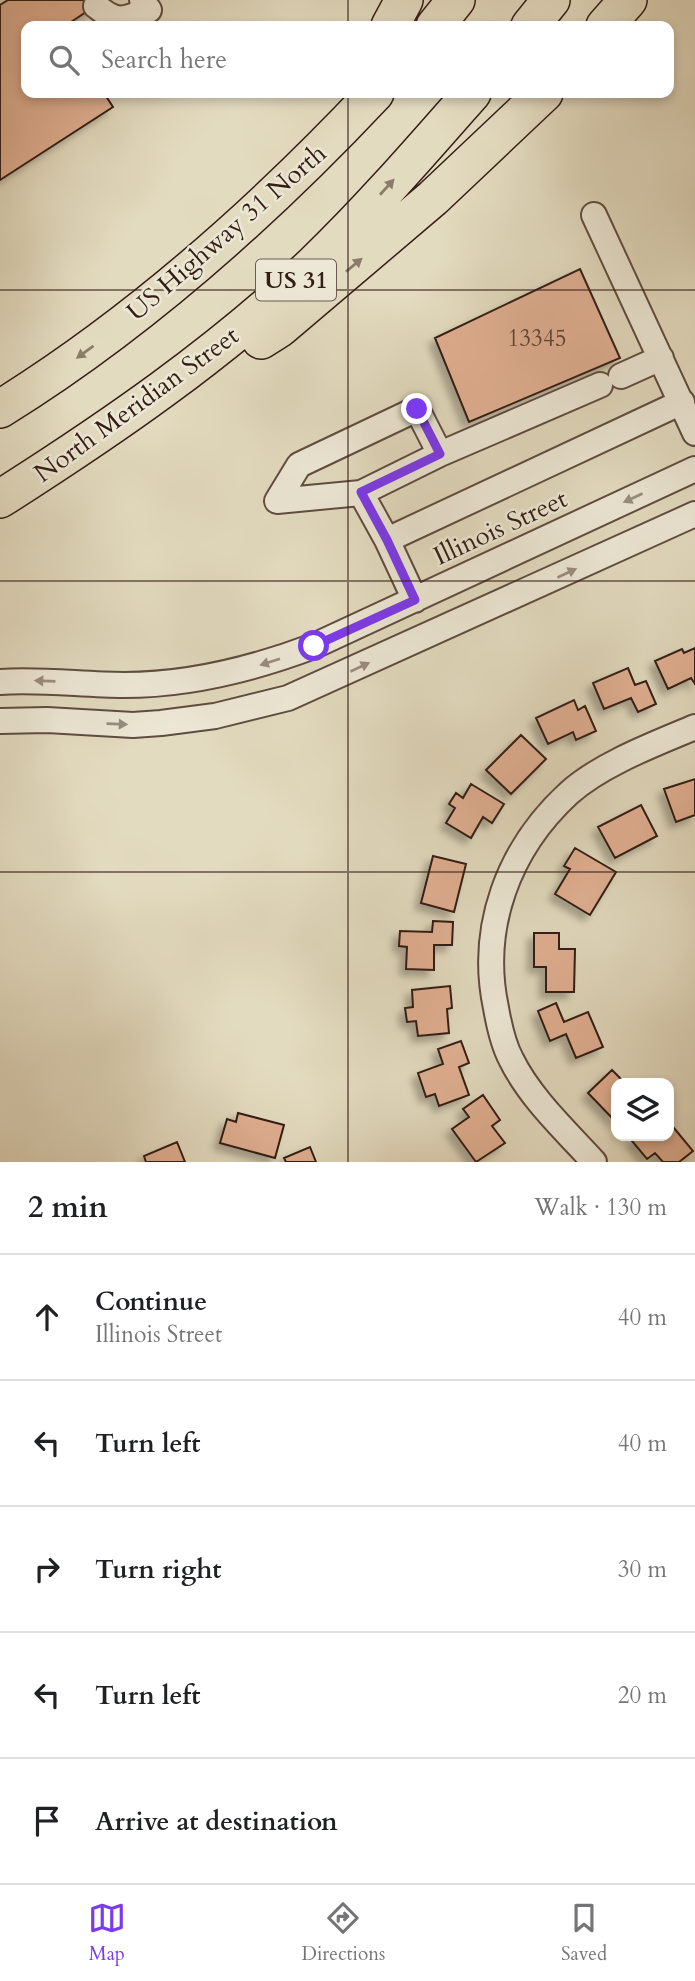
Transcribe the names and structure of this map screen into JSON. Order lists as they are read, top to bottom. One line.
{"streets":{"highway":["US Highway 31 North","US 31","North Meridian Street"],"street":["Illinois Street"]},"house_numbers":["13345"],"page":{"search":"Search here","heading":["2 min","Walk · 130 m"],"list":[["Continue","Illinois Street","40 m"],["Turn left","40 m"],["Turn right","30 m"],["Turn left","20 m"],"Arrive at destination"],"nav":["Map","Directions","Saved"]}}
